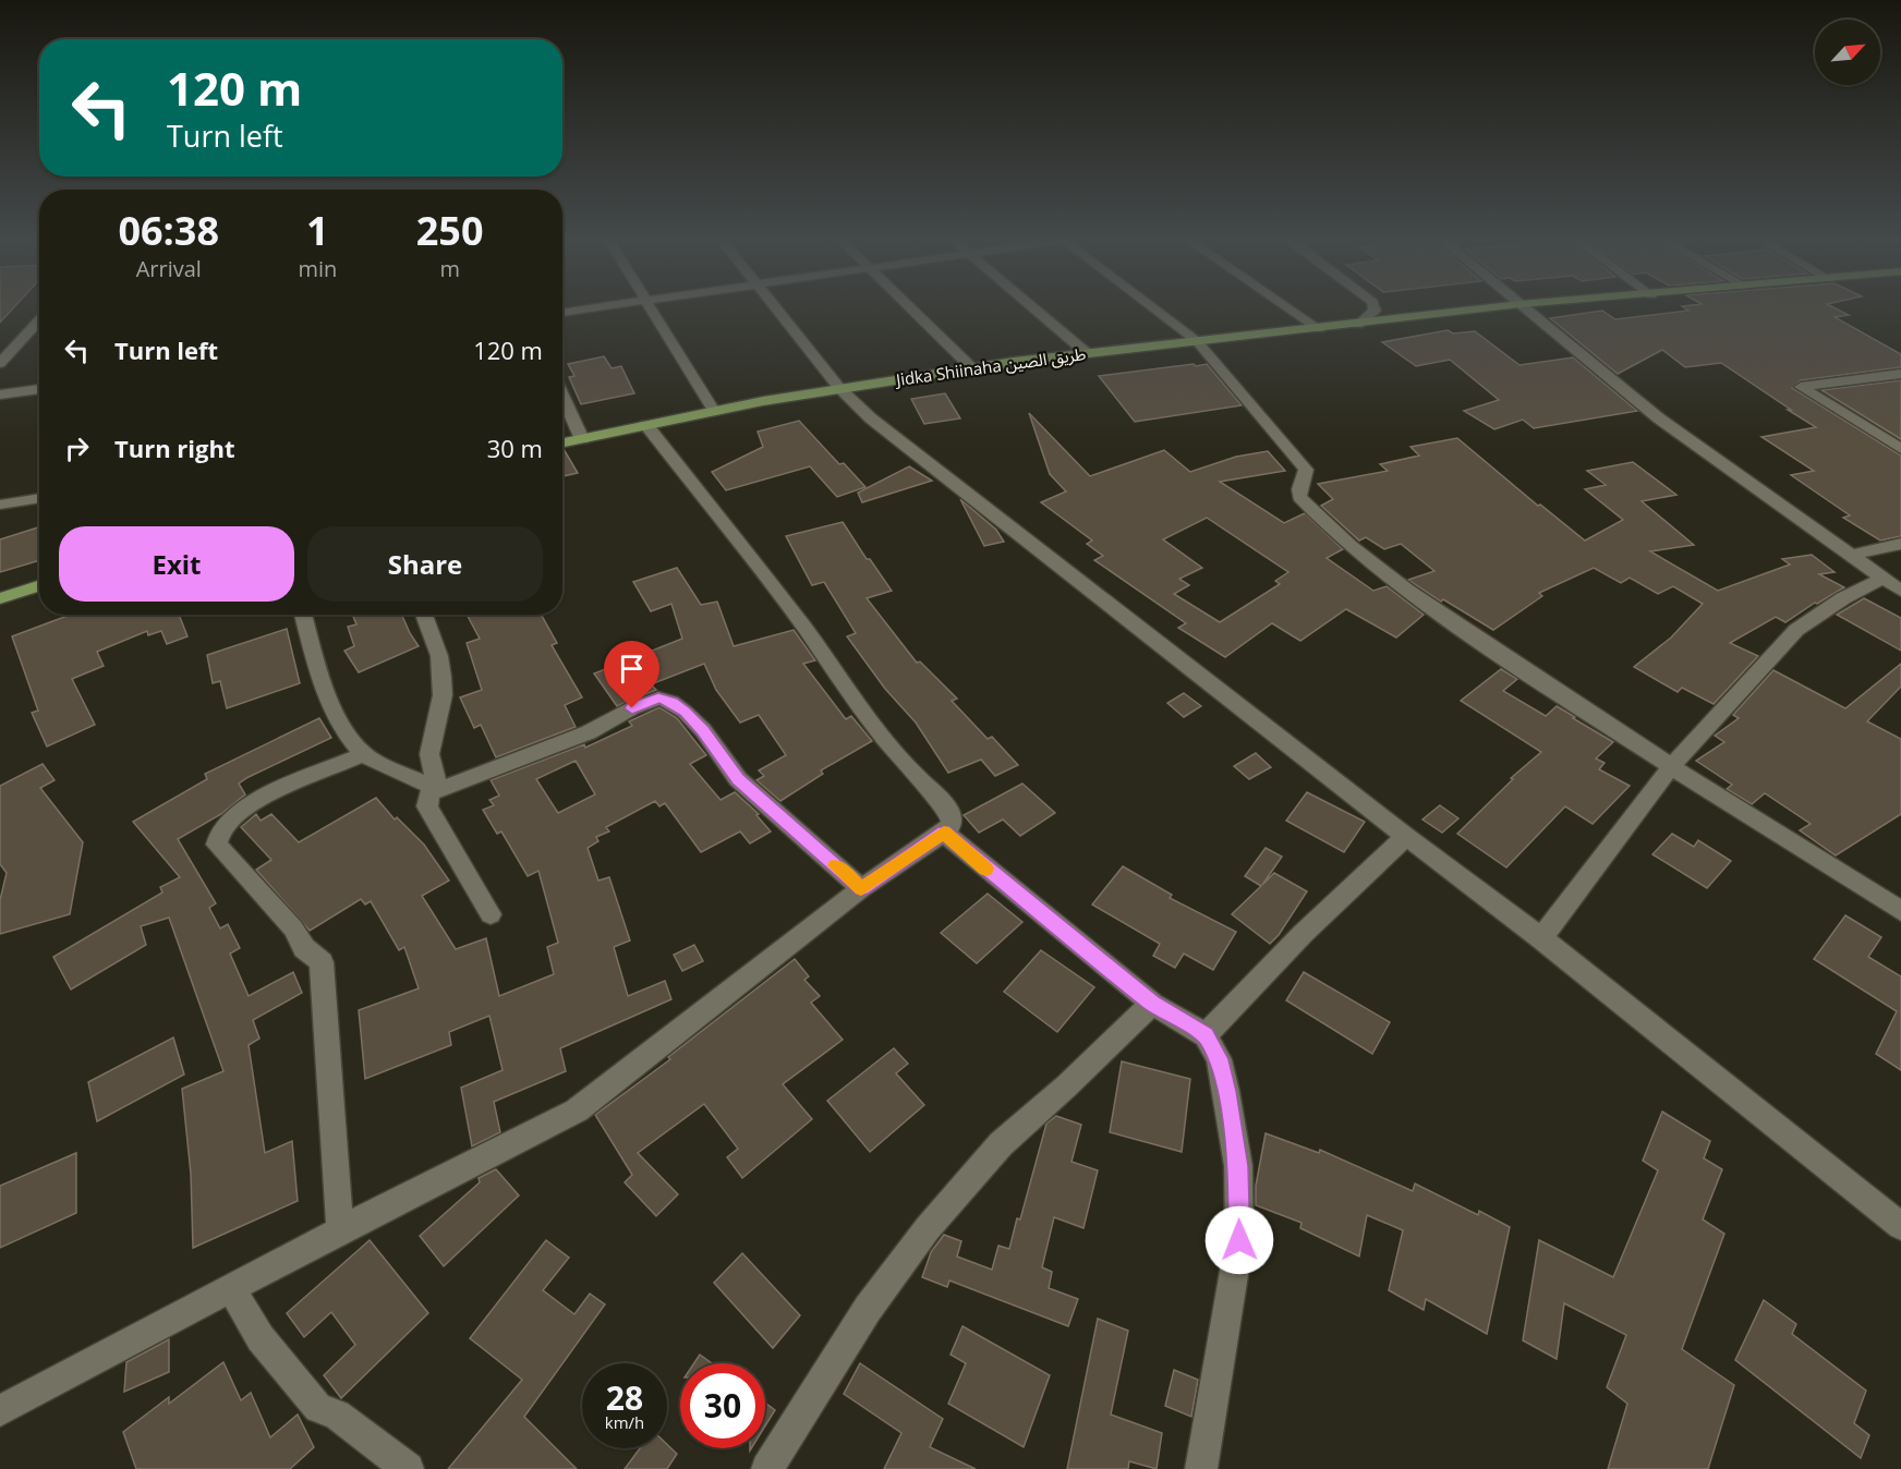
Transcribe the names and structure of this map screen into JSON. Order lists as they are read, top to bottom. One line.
{"streets":{"main road":["Jidka Shiinaha طريق الصين"]},"north":"top right","page":{"turn":["120 m","Turn left"],"eta":["06:38","Arrival","1","min","250","m"],"list":[{"name":"Turn left","value":"120 m"},{"name":"Turn right","value":"30 m"}],"buttons":["Exit","Share"],"speed":"28 km/h","limit":"30"}}
